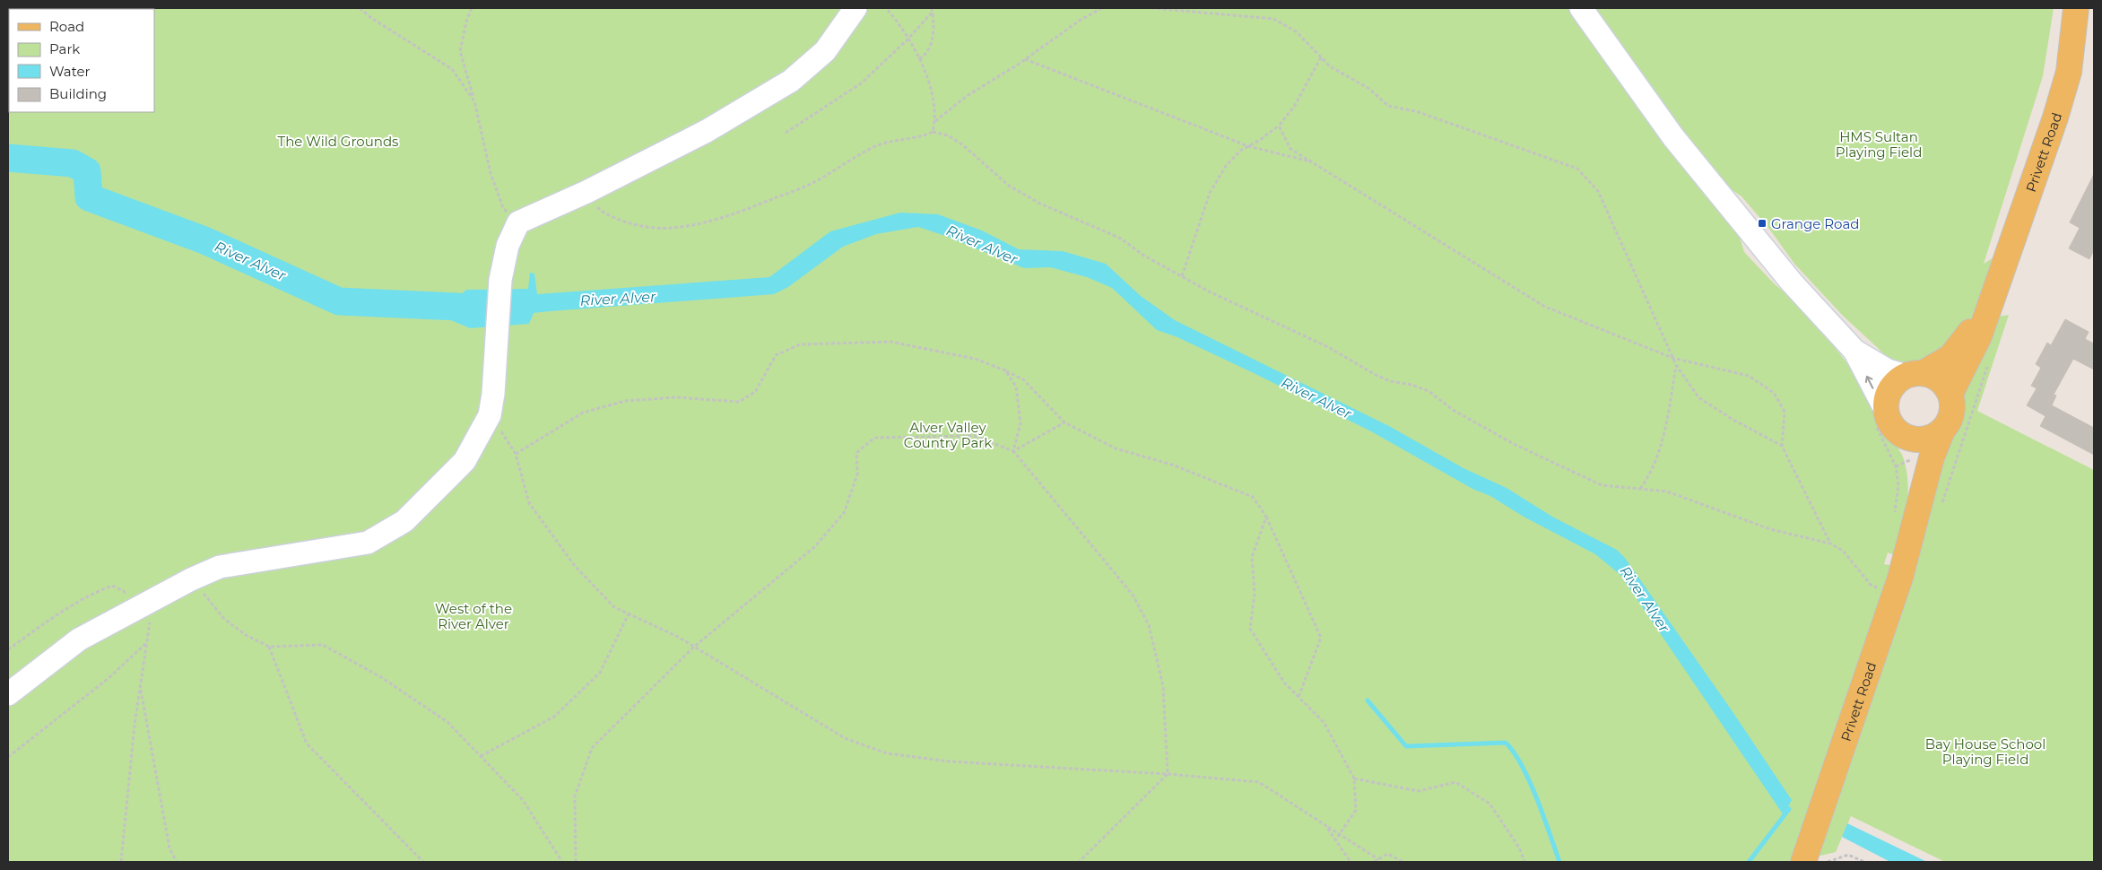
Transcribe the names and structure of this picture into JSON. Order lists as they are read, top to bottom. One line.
{"streets":{"main road":["Privett Road"]},"water":["River Alver"],"parks":["HMS Sultan Playing Field","The Wild Grounds","Alver Valley Country Park","West of the River Alver","Bay House School Playing Field"],"places":{"transit":["Grange Road"]},"legend":["Road","Park","Water","Building"]}
